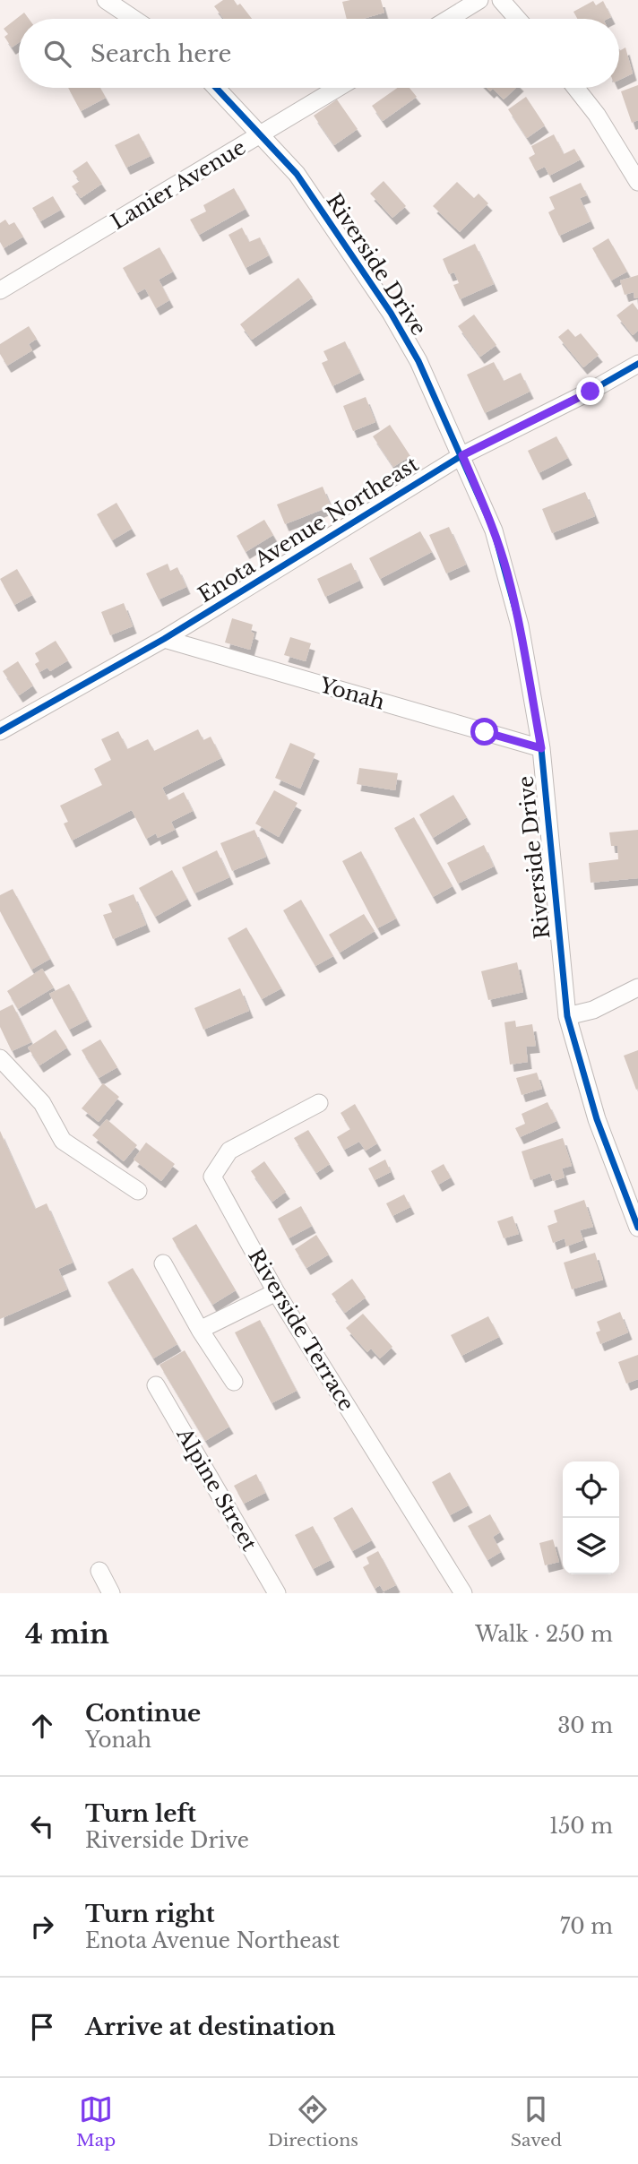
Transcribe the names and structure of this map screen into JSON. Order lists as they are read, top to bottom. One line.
{"streets":{"street":["Lanier Avenue","Riverside Drive","Enota Avenue Northeast","Yonah","Riverside Terrace","Alpine Street"]},"crossings":[["Lanier Avenue","Riverside Drive"],["Riverside Drive","Enota Avenue Northeast"],["Riverside Drive","Yonah"],["Enota Avenue Northeast","Yonah"]],"page":{"search":"Search here","heading":["4 min","Walk · 250 m"],"list":[["Continue","Yonah","30 m"],["Turn left","Riverside Drive","150 m"],["Turn right","Enota Avenue Northeast","70 m"],"Arrive at destination"],"nav":["Map","Directions","Saved"]}}
